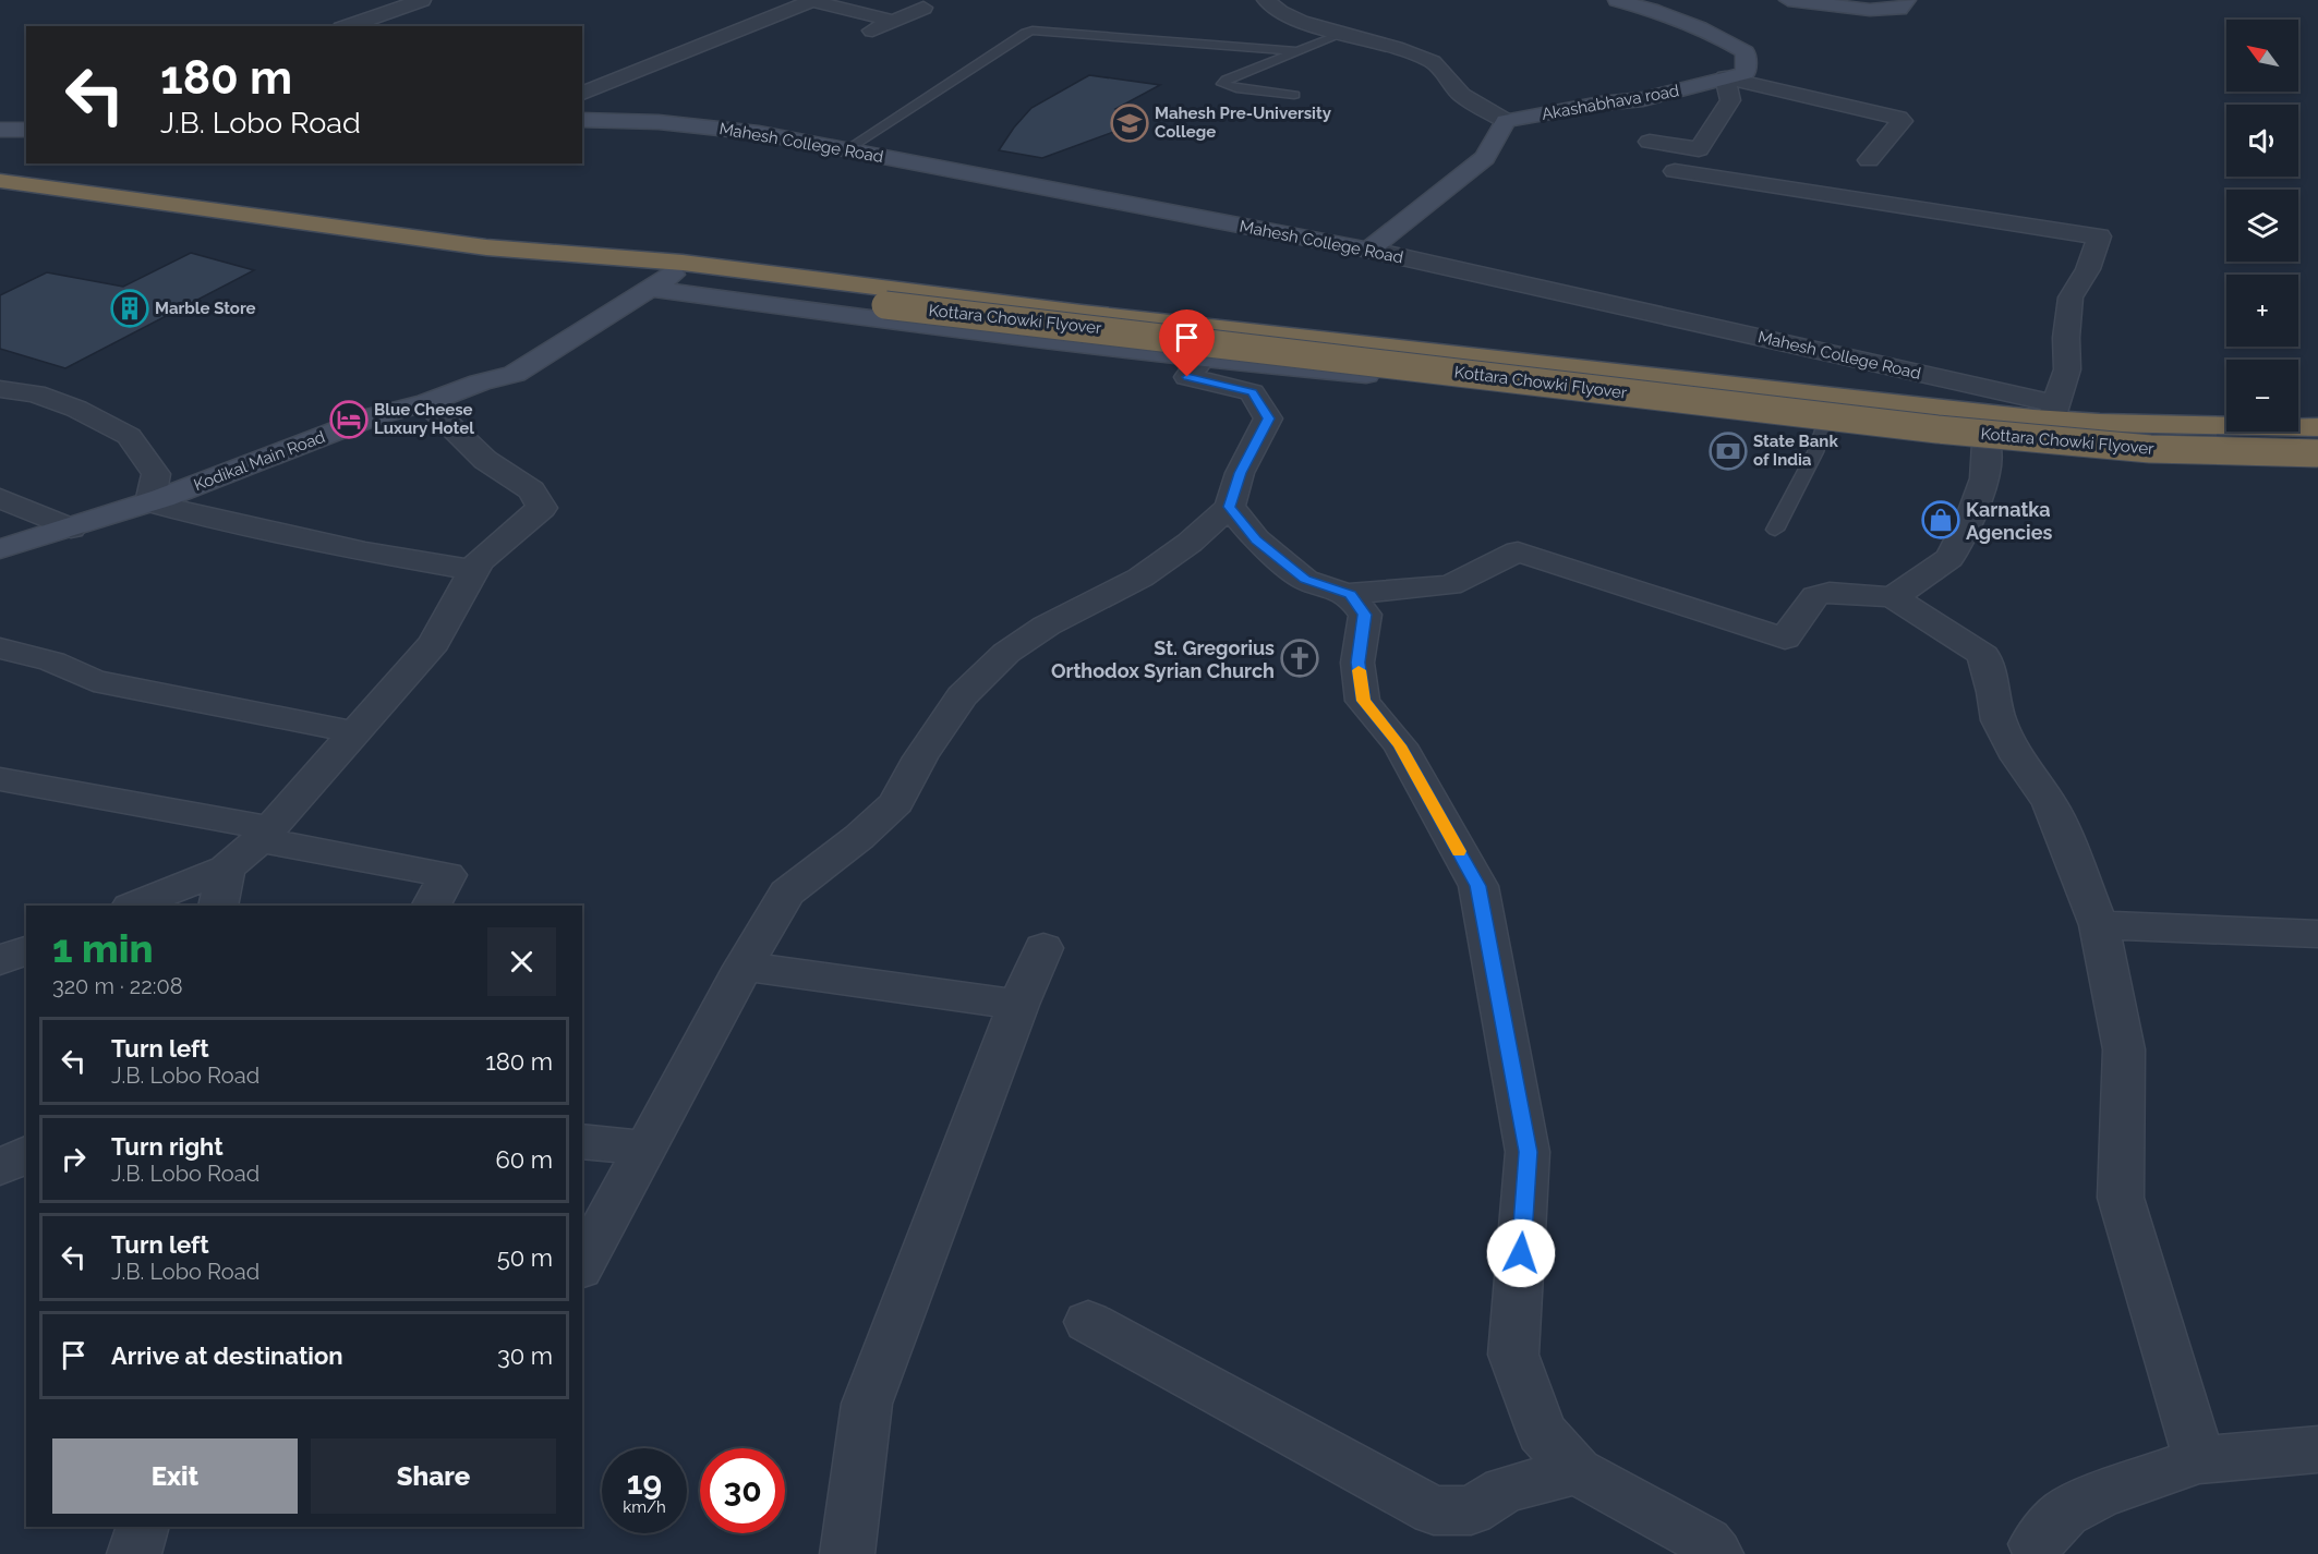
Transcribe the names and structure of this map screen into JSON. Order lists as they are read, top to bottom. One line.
{"streets":{"highway":["Kottara Chowki Flyover"],"street":["Akashabhava road","Mahesh College Road","Kodikal Main Road"]},"crossings":[["Kottara Chowki Flyover","Kodikal Main Road"]],"places":{"school or university":["Mahesh Pre-University College"],"building":["Marble Store"],"hotel":["Blue Cheese Luxury Hotel"],"bank":["State Bank of India"],"shop":["Karnatka Agencies"],"church":["St. Gregorius Orthodox Syrian Church"]},"north":"top left","page":{"map_buttons":["+","−"],"turn":["180 m","J.B. Lobo Road"],"heading":["1 min","320 m · 22:08"],"list":[{"name":"Turn left","note":"J.B. Lobo Road","value":"180 m"},{"name":"Turn right","note":"J.B. Lobo Road","value":"60 m"},{"name":"Turn left","note":"J.B. Lobo Road","value":"50 m"},{"name":"Arrive at destination","value":"30 m"}],"buttons":["Exit","Share"],"speed":"19 km/h","limit":"30"}}
